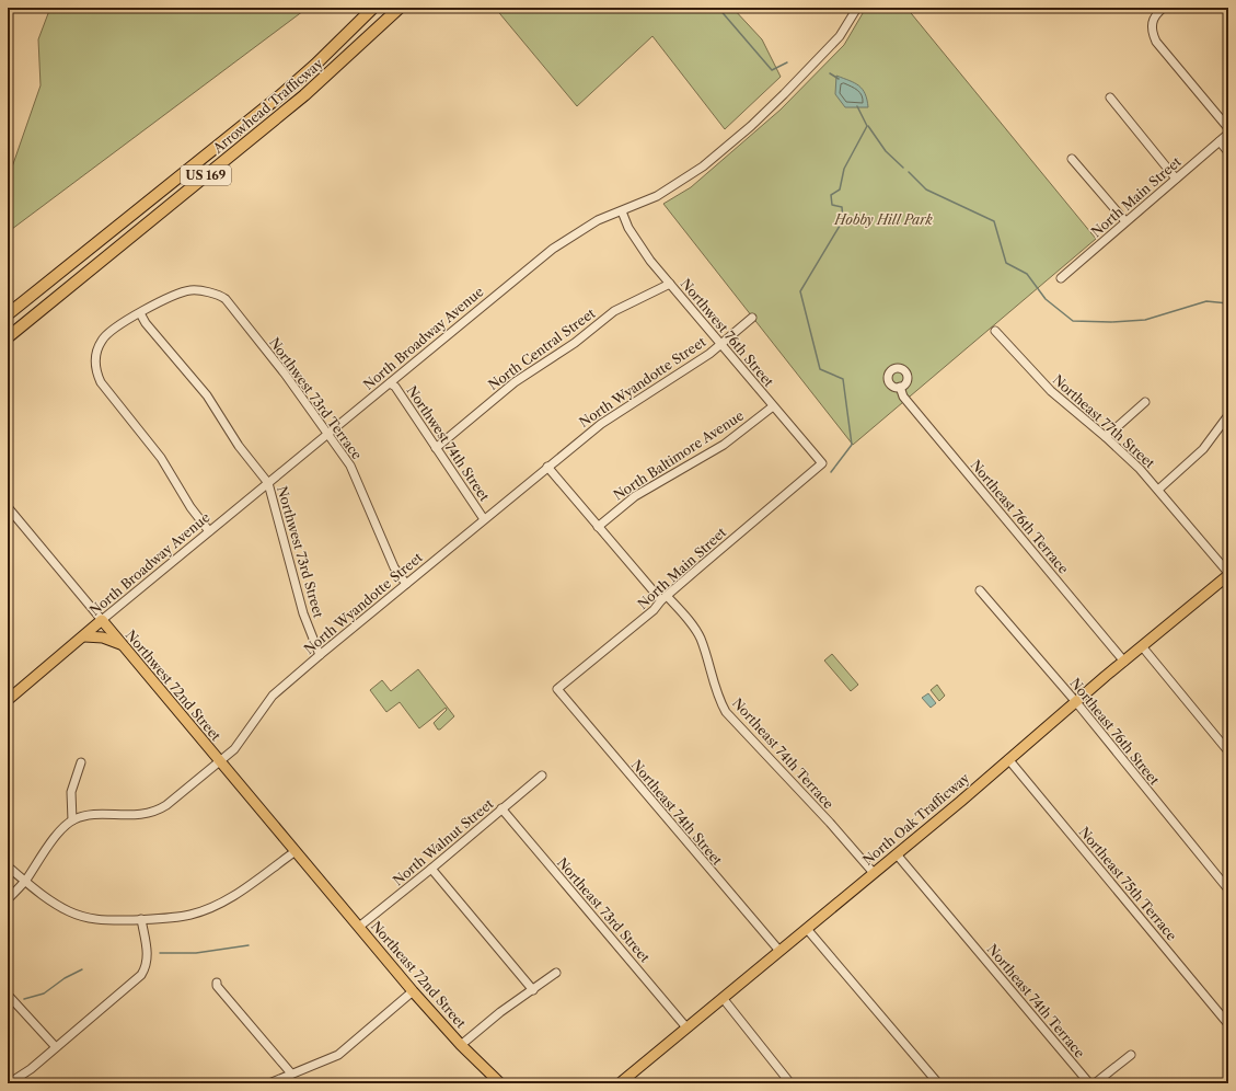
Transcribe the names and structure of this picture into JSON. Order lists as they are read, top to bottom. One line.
{"streets":{"highway":["Arrowhead Trafficway","US 169"],"main road":["North Broadway Avenue","Northwest 72nd Street","North Oak Trafficway","Northeast 72nd Street"],"street":["North Main Street","Northwest 76th Street","North Central Street","North Wyandotte Street","Northwest 73rd Terrace","Northeast 77th Street","Northwest 74th Street","North Baltimore Avenue","Northeast 76th Terrace","Northwest 73rd Street","Northeast 76th Street","Northeast 74th Terrace","Northeast 74th Street","North Walnut Street","Northeast 75th Terrace","Northeast 73rd Street"]},"crossings":[["North Main Street","Northwest 76th Street"],["North Main Street","Northeast 74th Terrace"],["North Main Street","Northeast 74th Street"],["Northwest 76th Street","North Broadway Avenue"],["Northwest 76th Street","North Central Street"],["Northwest 76th Street","North Wyandotte Street"],["Northwest 76th Street","North Baltimore Avenue"],["North Broadway Avenue","Northwest 73rd Terrace"],["North Broadway Avenue","Northwest 74th Street"],["North Broadway Avenue","Northwest 73rd Street"],["North Broadway Avenue","Northwest 72nd Street"],["North Central Street","Northwest 74th Street"],["North Wyandotte Street","Northwest 73rd Terrace"],["North Wyandotte Street","Northwest 74th Street"],["North Wyandotte Street","Northwest 73rd Street"],["North Wyandotte Street","Northwest 72nd Street"],["North Wyandotte Street","Northeast 74th Terrace"],["Northwest 73rd Terrace","Northwest 73rd Street"],["Northeast 77th Street","North Oak Trafficway"],["North Baltimore Avenue","Northeast 74th Terrace"],["Northeast 76th Terrace","North Oak Trafficway"],["Northwest 72nd Street","Northeast 72nd Street"],["Northeast 76th Street","North Oak Trafficway"],["Northeast 74th Terrace","North Oak Trafficway"],["Northeast 74th Street","North Oak Trafficway"],["North Oak Trafficway","Northeast 75th Terrace"],["North Oak Trafficway","Northeast 73rd Street"],["North Walnut Street","Northeast 73rd Street"],["North Walnut Street","Northeast 72nd Street"]],"parks":["Hobby Hill Park"]}
